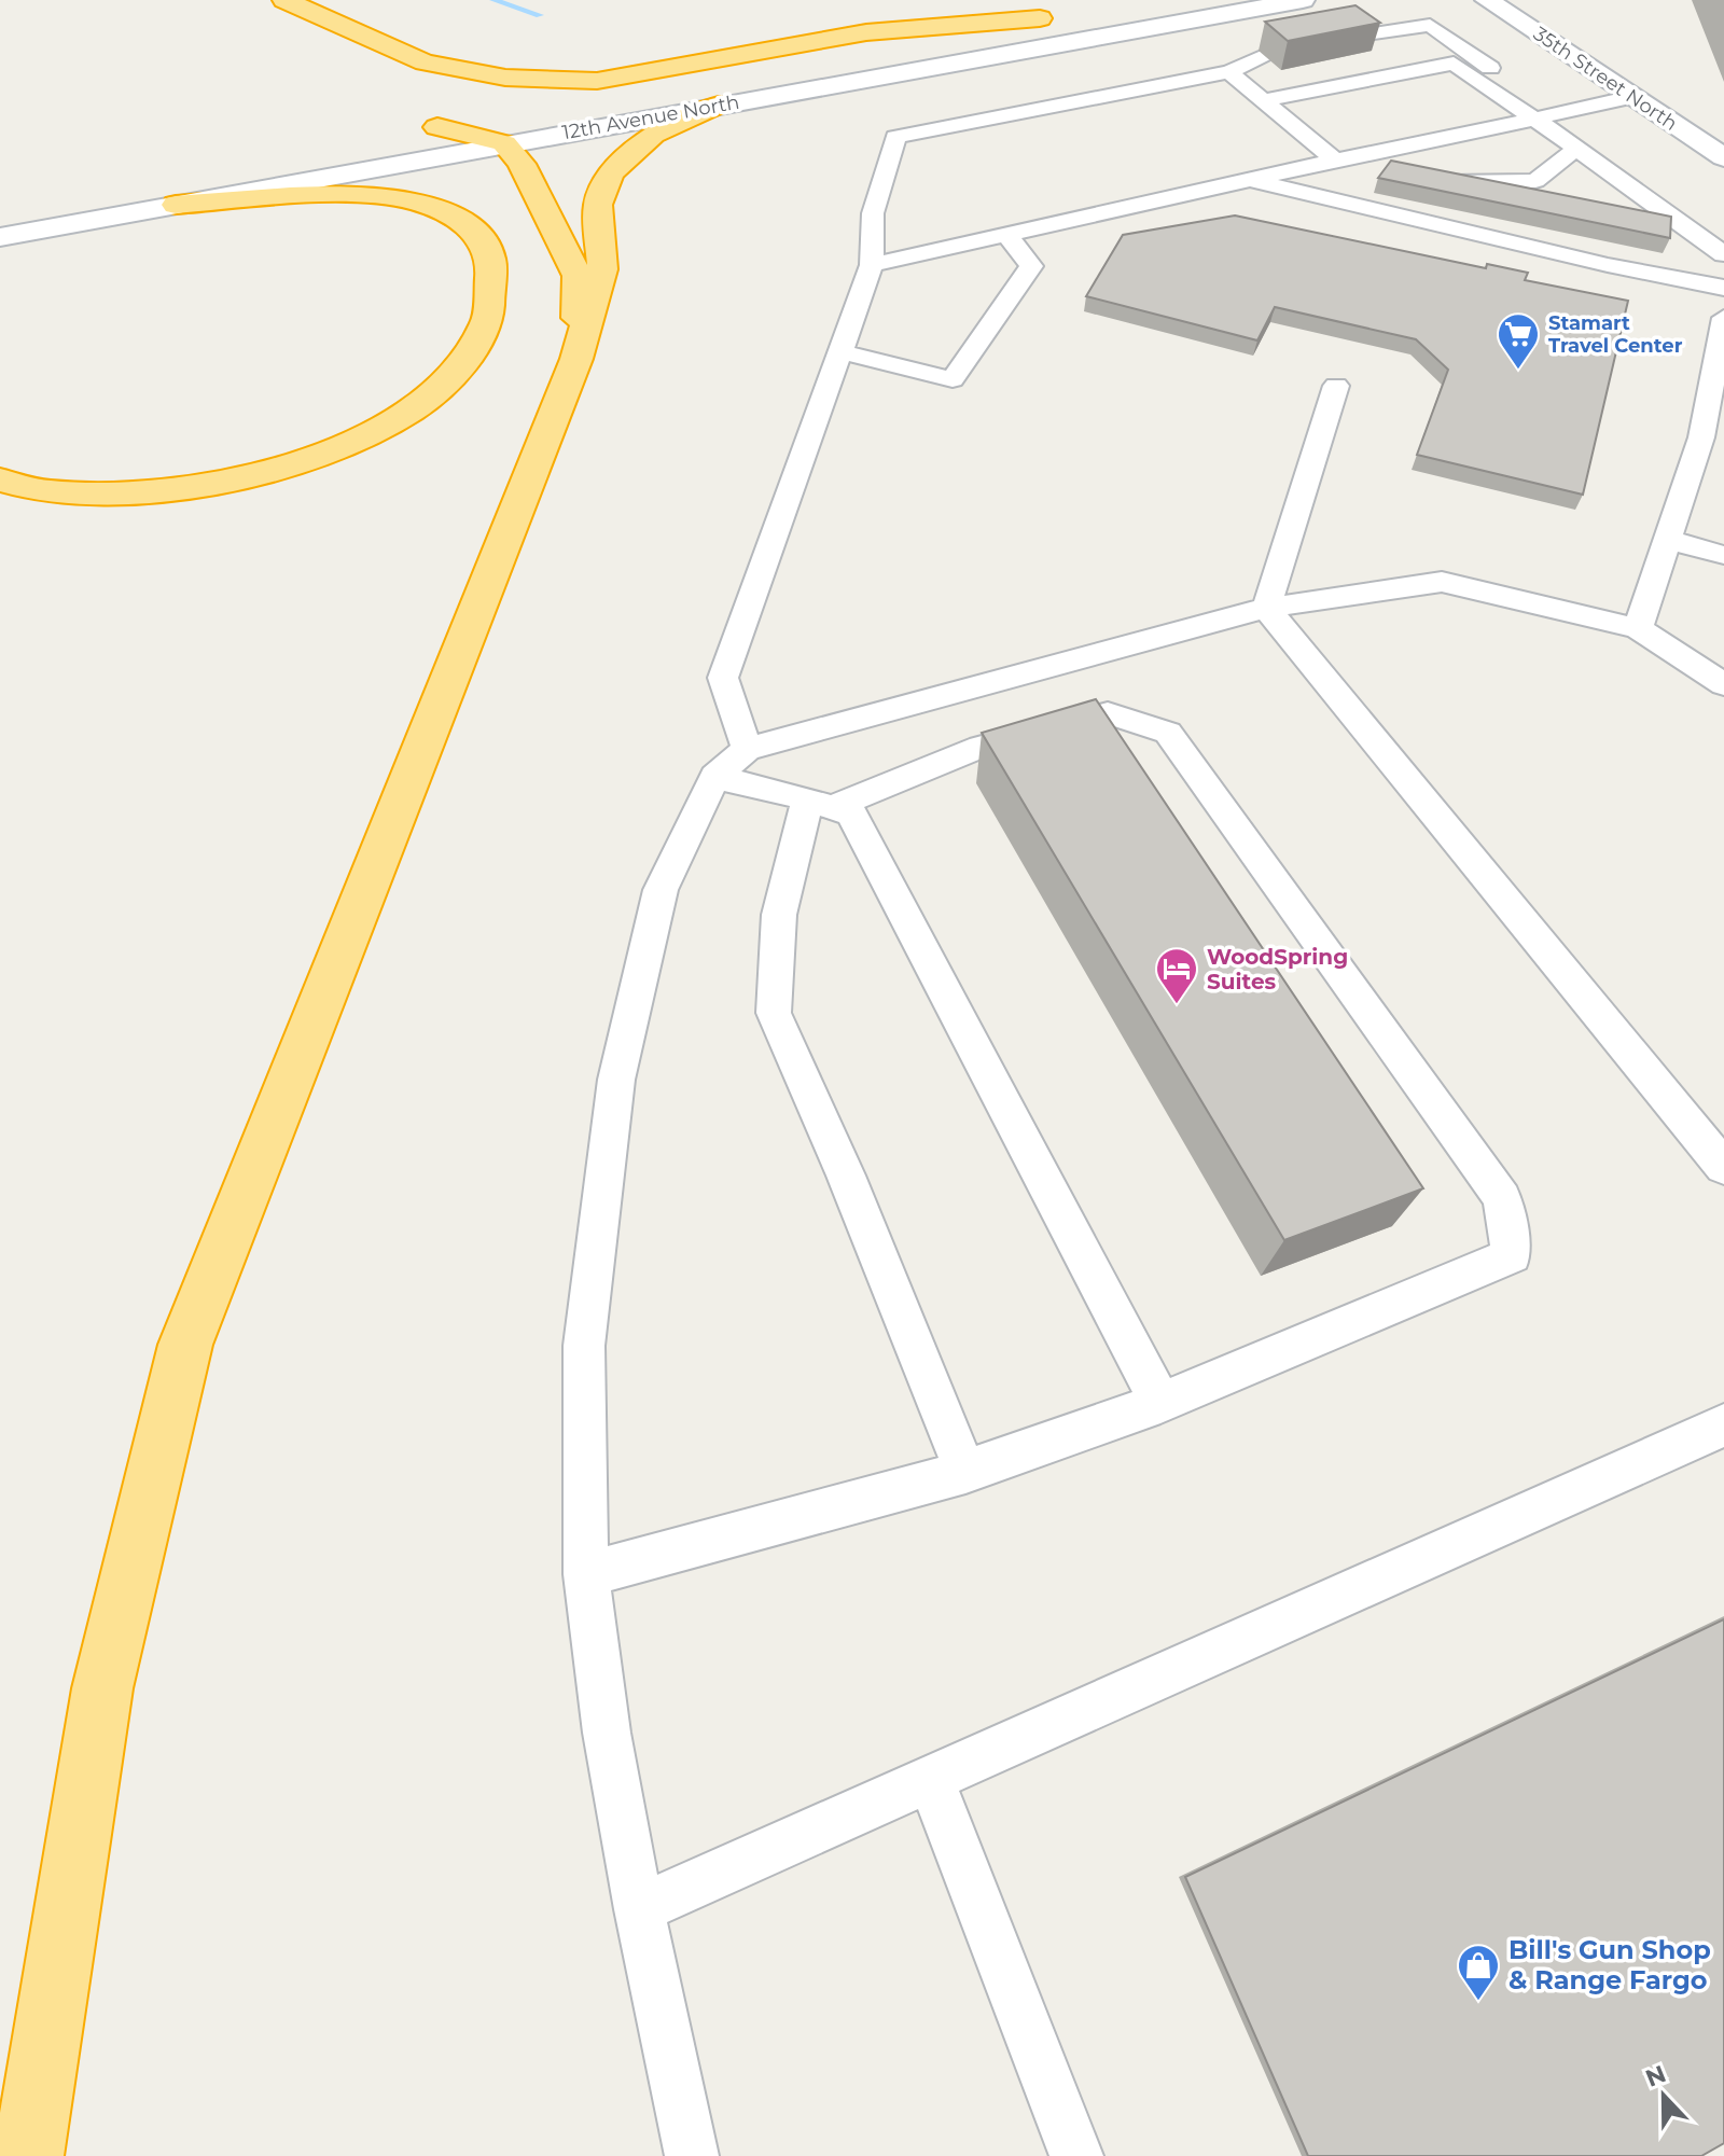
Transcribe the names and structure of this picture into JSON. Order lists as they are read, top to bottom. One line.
{"streets":{"main road":["35th Street North","12th Avenue North"]},"places":{"supermarket":["Stamart Travel Center"],"hotel":["WoodSpring Suites"],"shop":["Bill's Gun Shop & Range Fargo"]},"north":"top"}
